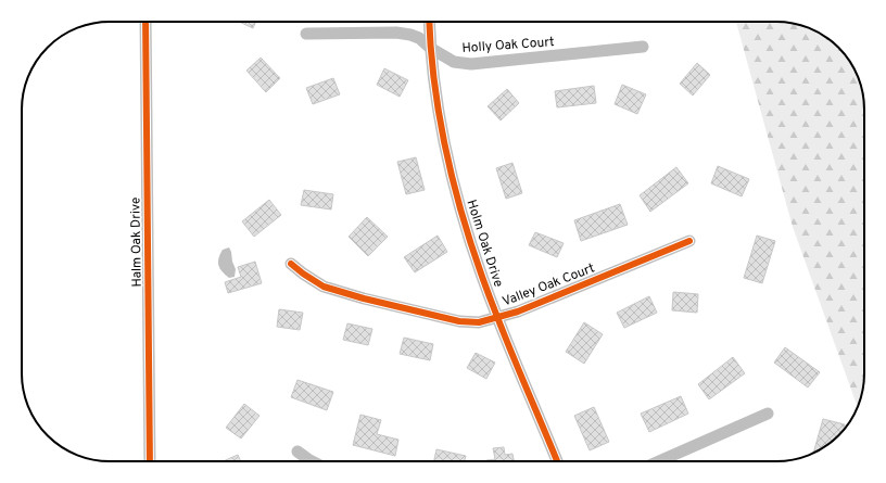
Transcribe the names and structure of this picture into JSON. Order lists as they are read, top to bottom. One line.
{"streets":{"street":["Holly Oak Court","Halm Oak Drive","Holm Oak Drive","Valley Oak Court"]},"crossings":[["Holly Oak Court","Holm Oak Drive"],["Holm Oak Drive","Valley Oak Court"]]}
